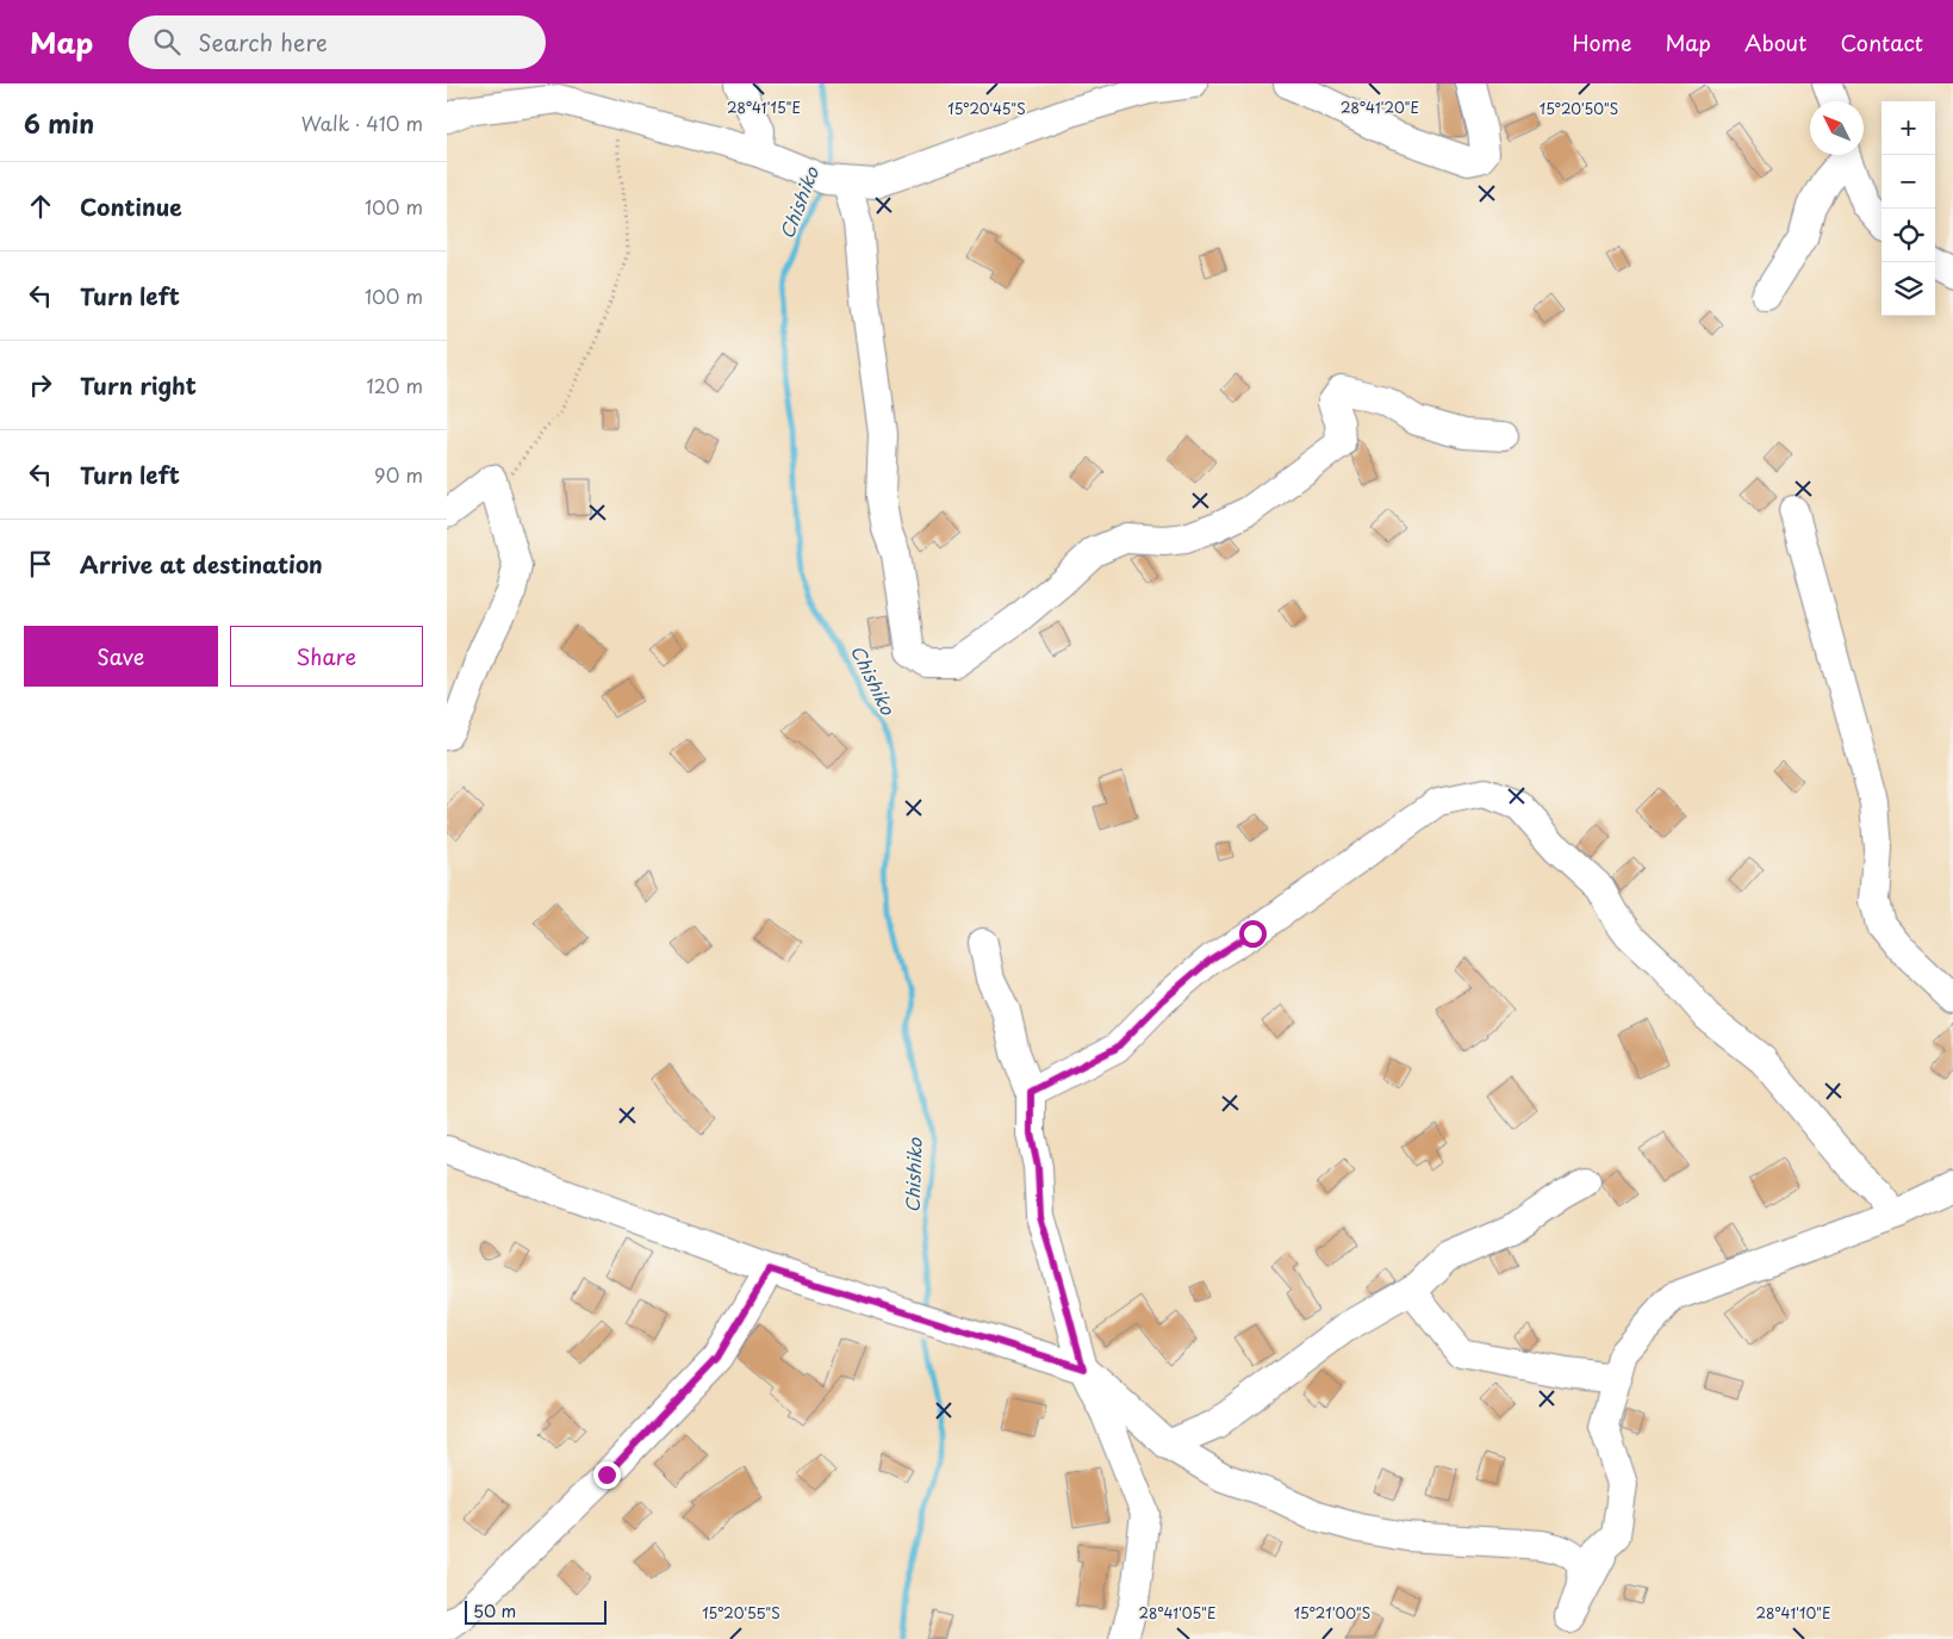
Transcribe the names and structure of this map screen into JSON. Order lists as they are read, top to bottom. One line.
{"water":["Chishiko"],"scale_bar":"50 m","north":"top left","page":{"header":"Map","search":"Search here","nav":["Home","Map","About","Contact"],"heading":["6 min","Walk · 410 m"],"map_buttons":["+","−"],"list":[["Continue","100 m"],["Turn left","100 m"],["Turn right","120 m"],["Turn left","90 m"],"Arrive at destination"],"buttons":["Save","Share"],"scale":"50 m"},"coordinates":["28°41'15\"E","28°41'20\"E","15°20'45\"S","15°20'50\"S","15°20'55\"S","15°21'00\"S","28°41'05\"E","28°41'10\"E"]}
